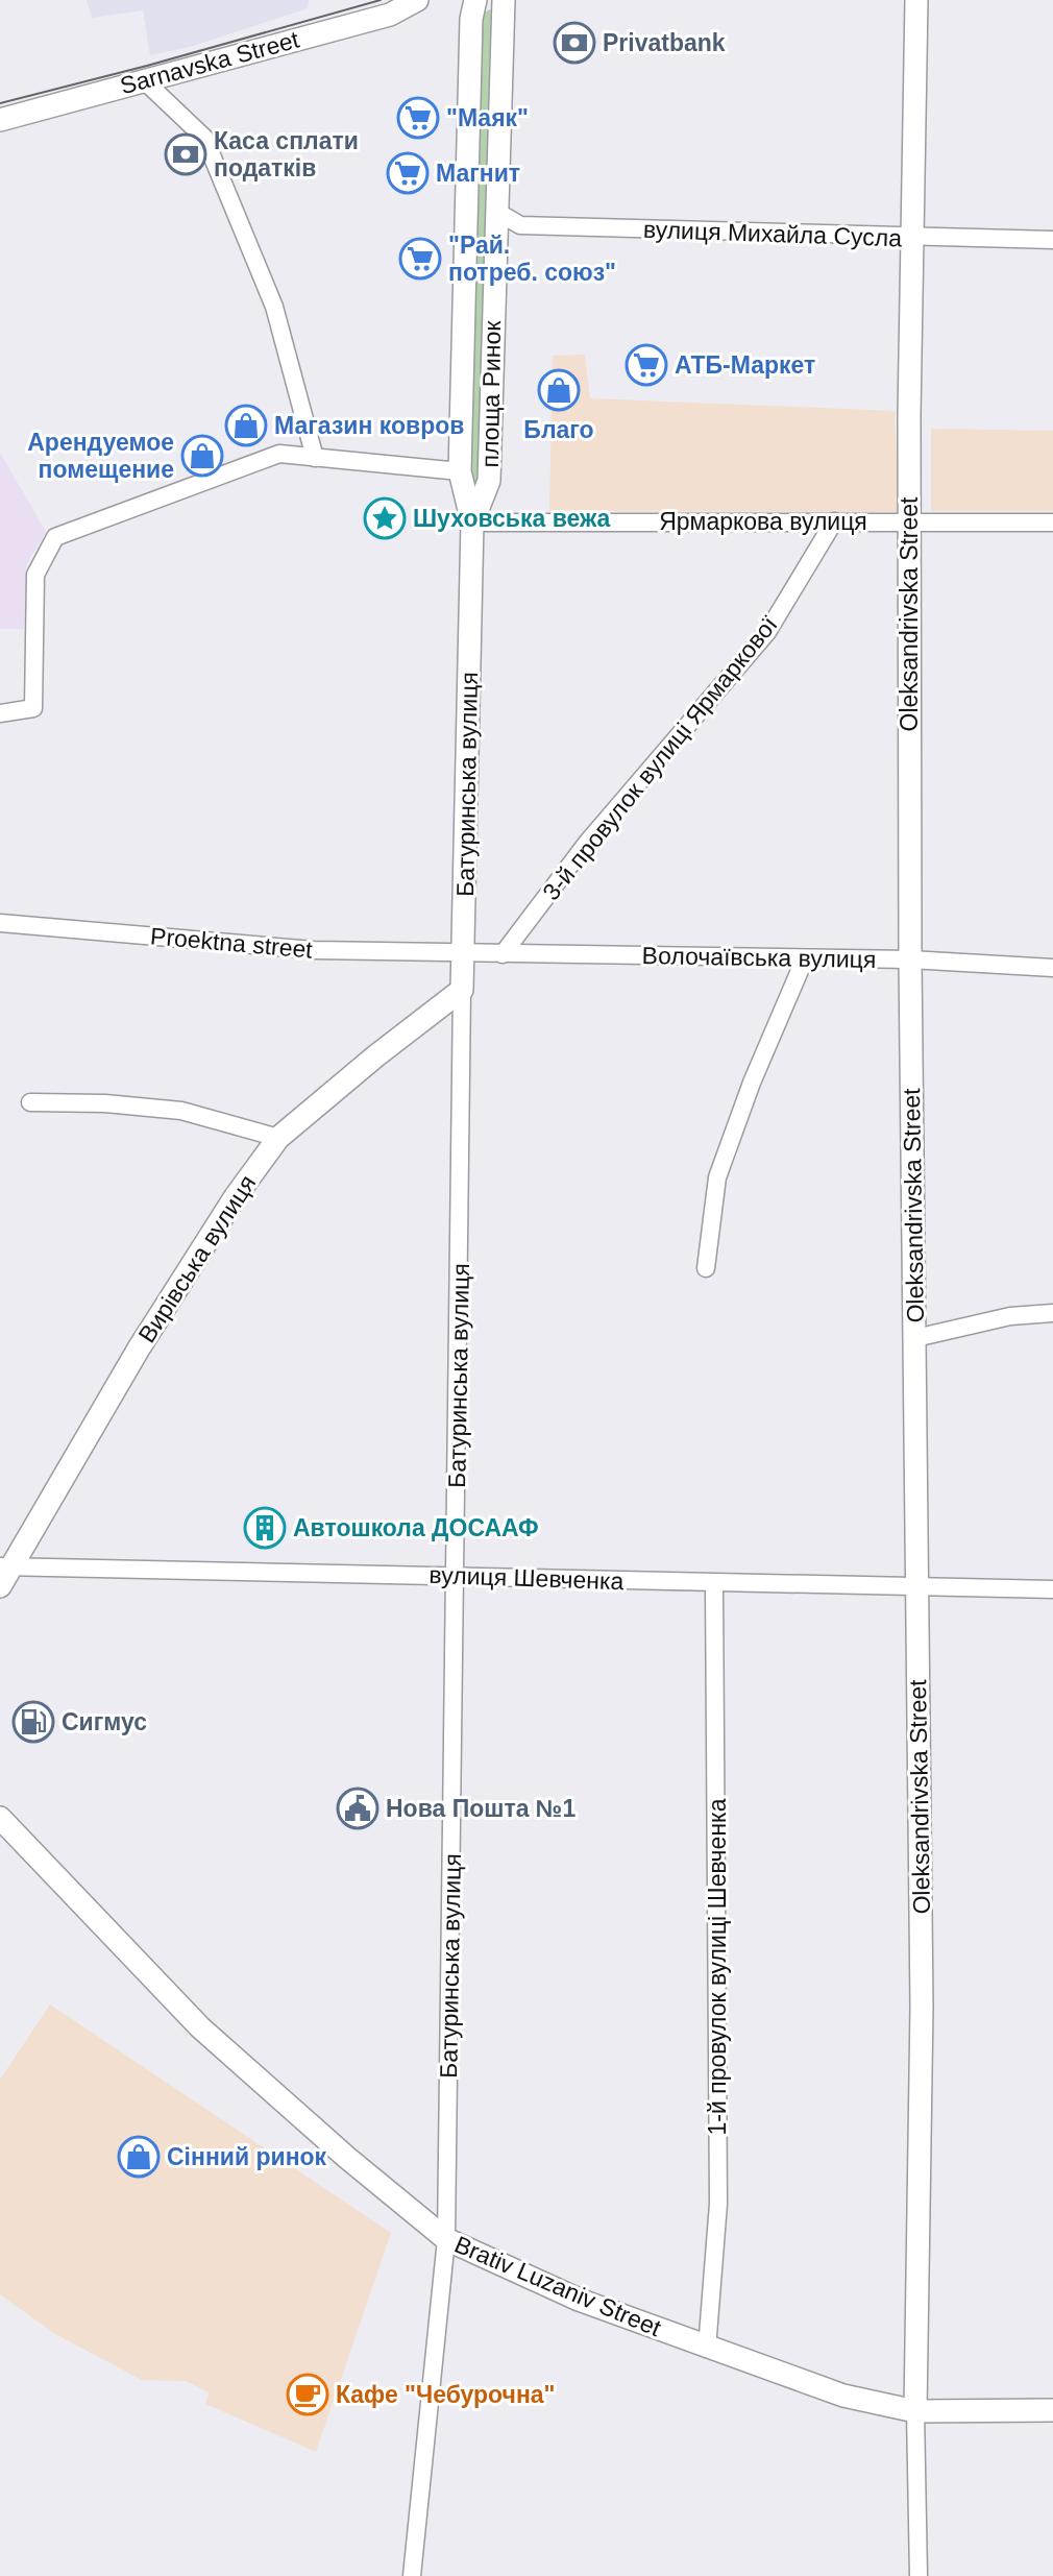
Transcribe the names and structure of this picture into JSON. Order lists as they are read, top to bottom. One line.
{"streets":{"main road":["Sarnavska Street","площа Ринок","Oleksandrivska Street","Батуринська вулиця","Вирівська вулиця","Brativ Luzaniv Street"],"street":["вулиця Михайла Сусла","Ярмаркова вулиця","3-й провулок вулиці Ярмаркової","Proektna street","Волочаївська вулиця","вулиця Шевченка","1-й провулок вулиці Шевченка"]},"crossings":[["вулиця Михайла Сусла","площа Ринок"],["вулиця Михайла Сусла","Oleksandrivska Street"],["площа Ринок","Ярмаркова вулиця"],["площа Ринок","Батуринська вулиця"],["Ярмаркова вулиця","Oleksandrivska Street"],["Ярмаркова вулиця","3-й провулок вулиці Ярмаркової"],["Ярмаркова вулиця","Батуринська вулиця"],["Oleksandrivska Street","Волочаївська вулиця"],["Oleksandrivska Street","вулиця Шевченка"],["Oleksandrivska Street","Brativ Luzaniv Street"],["3-й провулок вулиці Ярмаркової","Волочаївська вулиця"],["Батуринська вулиця","Proektna street"],["Батуринська вулиця","Волочаївська вулиця"],["Батуринська вулиця","Вирівська вулиця"],["Батуринська вулиця","вулиця Шевченка"],["Батуринська вулиця","Brativ Luzaniv Street"],["Proektna street","Волочаївська вулиця"],["Вирівська вулиця","вулиця Шевченка"],["вулиця Шевченка","1-й провулок вулиці Шевченка"],["1-й провулок вулиці Шевченка","Brativ Luzaniv Street"]],"places":{"bank":["Privatbank","Каса сплати податків"],"supermarket":["\"Маяк\"","Магнит","\"Рай. потреб. союз\"","АТБ-Маркет"],"shop":["Благо","Магазин ковров","Арендуемое помещение","Сінний ринок"],"place":["Шуховська вежа"],"building":["Автошкола ДОСААФ"],"fuel station":["Сигмус"],"public building":["Нова Пошта №1"],"cafe":["Кафе \"Чебурочна\""]}}
